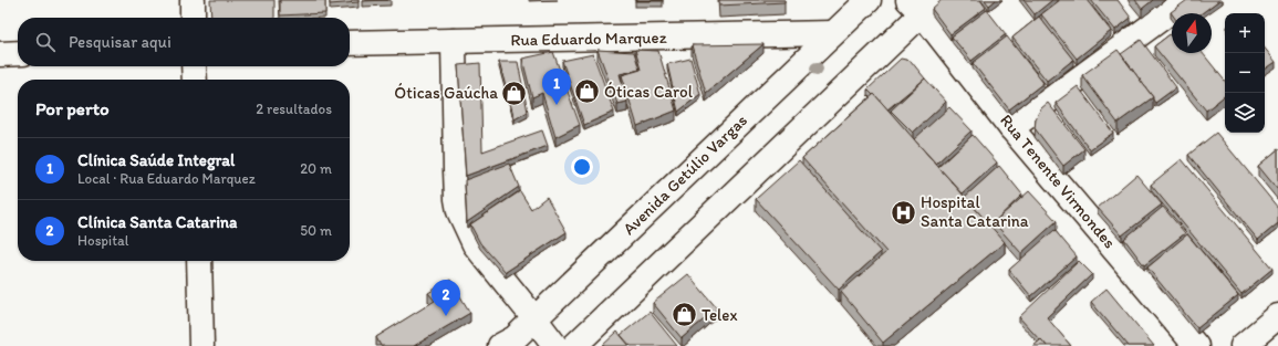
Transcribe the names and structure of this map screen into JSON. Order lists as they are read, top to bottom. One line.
{"streets":{"street":["Rua Eduardo Marquez","Avenida Getúlio Vargas","Rua Tenente Virmondes"]},"crossings":[["Rua Eduardo Marquez","Avenida Getúlio Vargas"]],"places":{"shop":["Óticas Carol","Óticas Gaúcha","Telex"],"hospital":["Hospital Santa Catarina"]},"north":"top","page":{"map_buttons":["+","−"],"search":"Pesquisar aqui","pins":["1","2"],"heading":["Por perto","2 resultados"],"list":[{"mark":"1","name":"Clínica Saúde Integral","note":"Local · Rua Eduardo Marquez","value":"20 m"},{"mark":"2","name":"Clínica Santa Catarina","note":"Hospital","value":"50 m"}]}}
